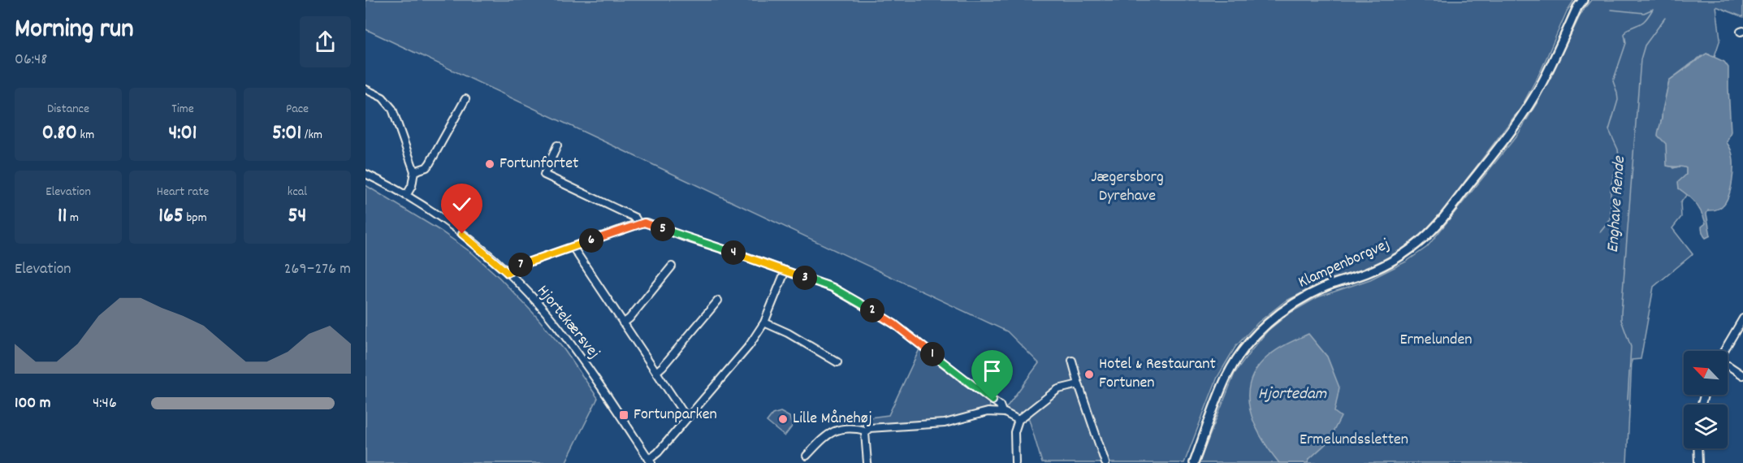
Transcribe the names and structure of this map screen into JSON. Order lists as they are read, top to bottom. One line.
{"streets":{"street":["Klampenborgvej","Hjortekærsvej"]},"water":["Enghave Rende","Hjortedam"],"parks":["Jægersborg Dyrehave","Ermelunden","Ermelundssletten"],"places":{"other":["Fortunfortet","Hotel & Restaurant Fortunen","Lille Månehøj"],"transit":["Fortunparken"]},"north":"top left","page":{"heading":["Morning run","06:48"],"stats":[["Distance","0.80 km"],["Time","4:01"],["Pace","5:01 /km"],["Elevation","11 m"],["Heart rate","165 bpm"],["kcal","54"]],"pins":["5","6","4","7","3","2","1"],"chart":["Elevation","269–276 m"],"list":[{"name":"100 m","note":"4:46"}]}}
